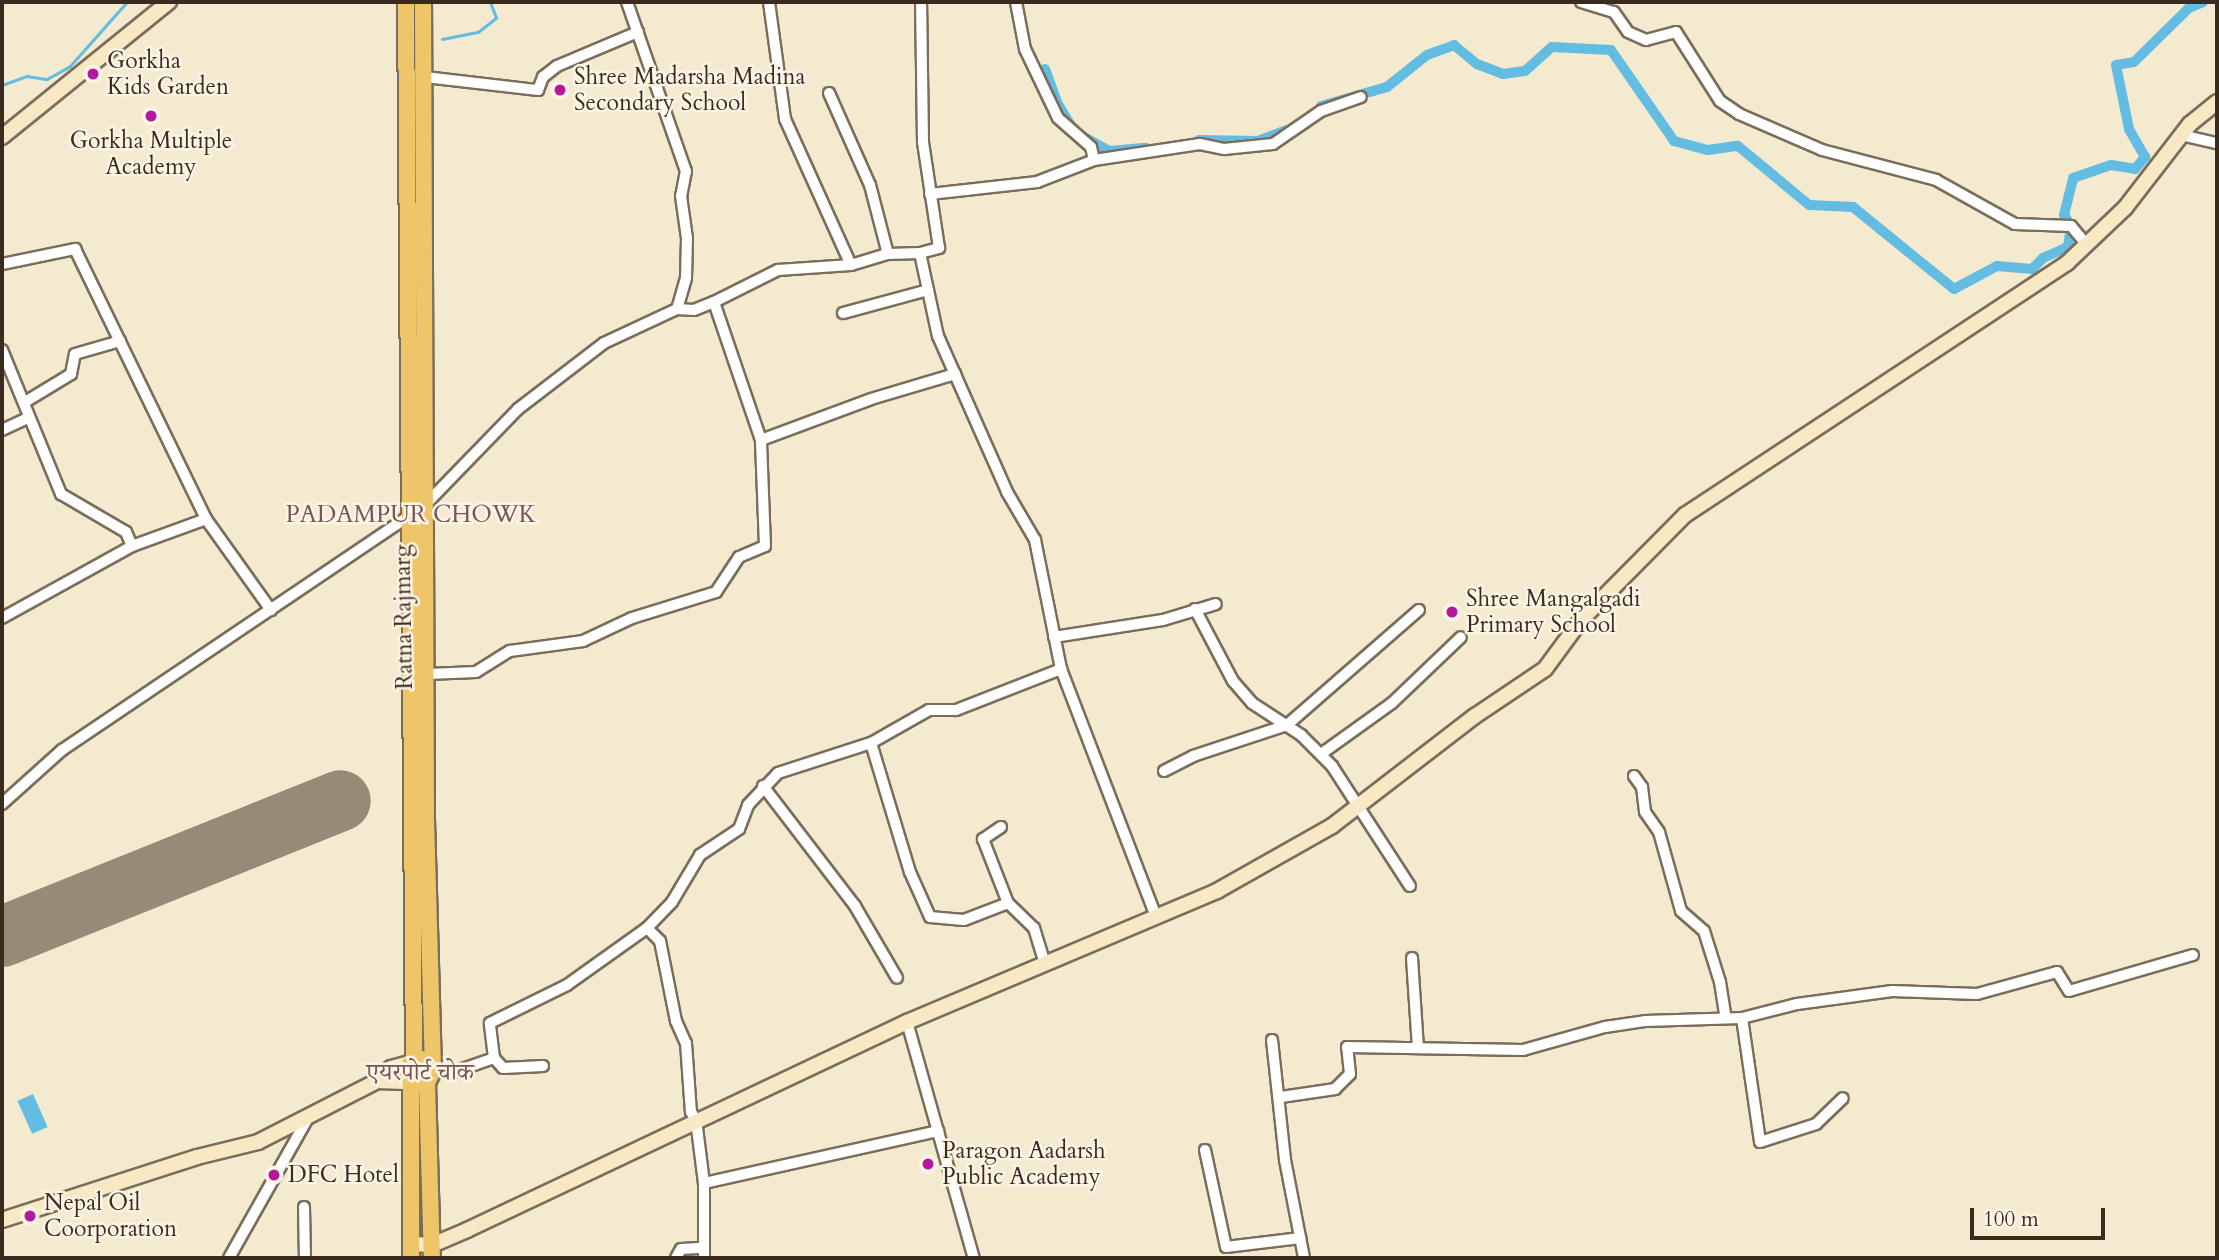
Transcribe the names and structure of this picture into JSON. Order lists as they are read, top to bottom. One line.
{"streets":{"main road":["Ratna Rajmarg"]},"districts":["PADAMPUR CHOWK","एयरपोर्ट चोक"],"places":["Gorkha Kids Garden","Shree Madarsha Madina Secondary School","Gorkha Multiple Academy","Shree Mangalgadi Primary School","Paragon Aadarsh Public Academy","DFC Hotel","Nepal Oil Coorporation"],"scale_bar":"100 m"}
